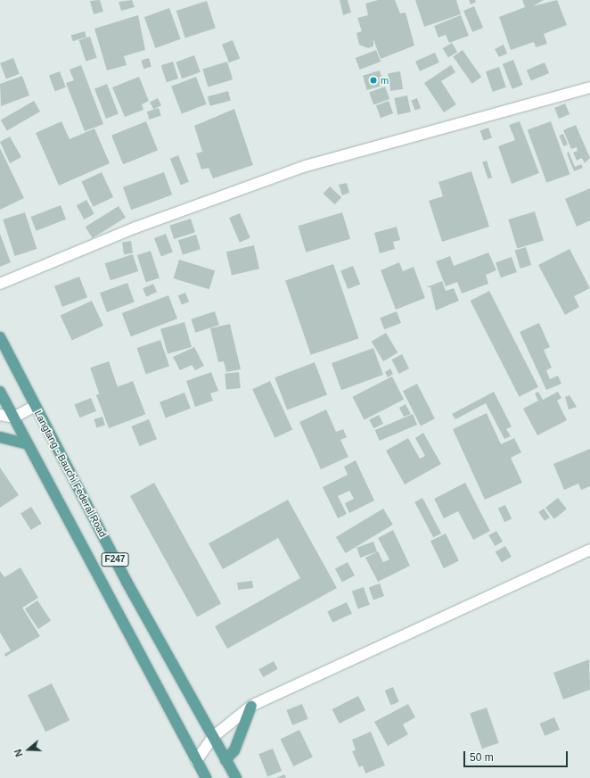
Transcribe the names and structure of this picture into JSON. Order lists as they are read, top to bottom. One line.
{"streets":{"main road":["Langtang - Bauchi Federal Road","F247"]},"places":["m"],"scale_bar":"50 m","north":"left"}
